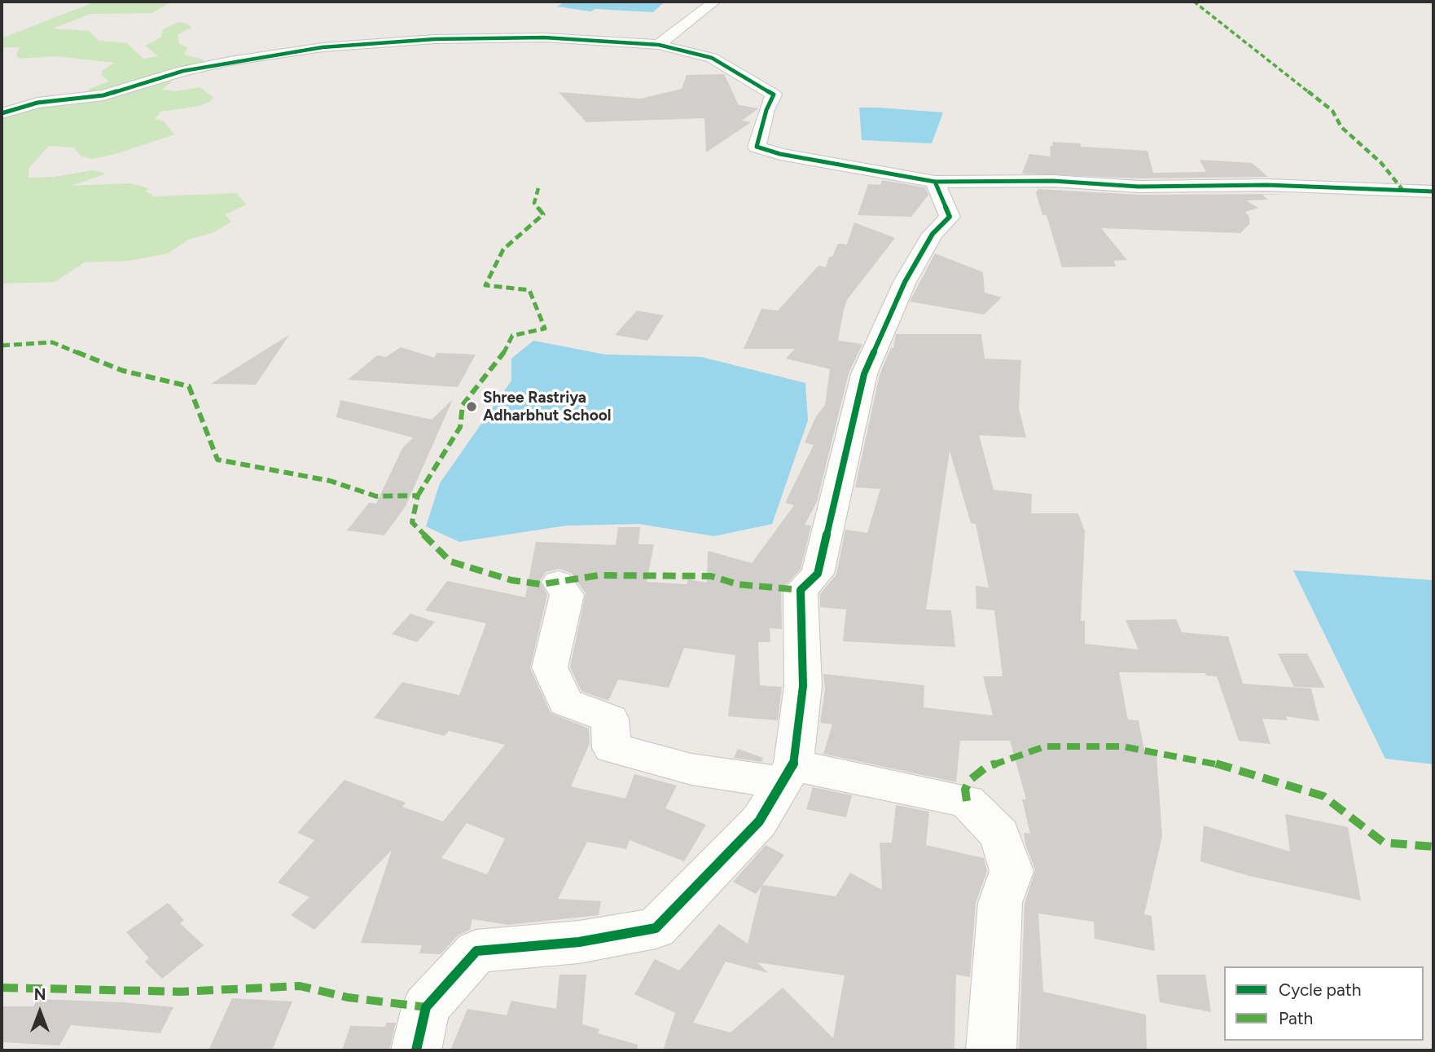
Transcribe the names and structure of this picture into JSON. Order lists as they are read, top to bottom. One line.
{"places":["Shree Rastriya Adharbhut School"],"legend":["Cycle path","Path"],"north":"top"}
